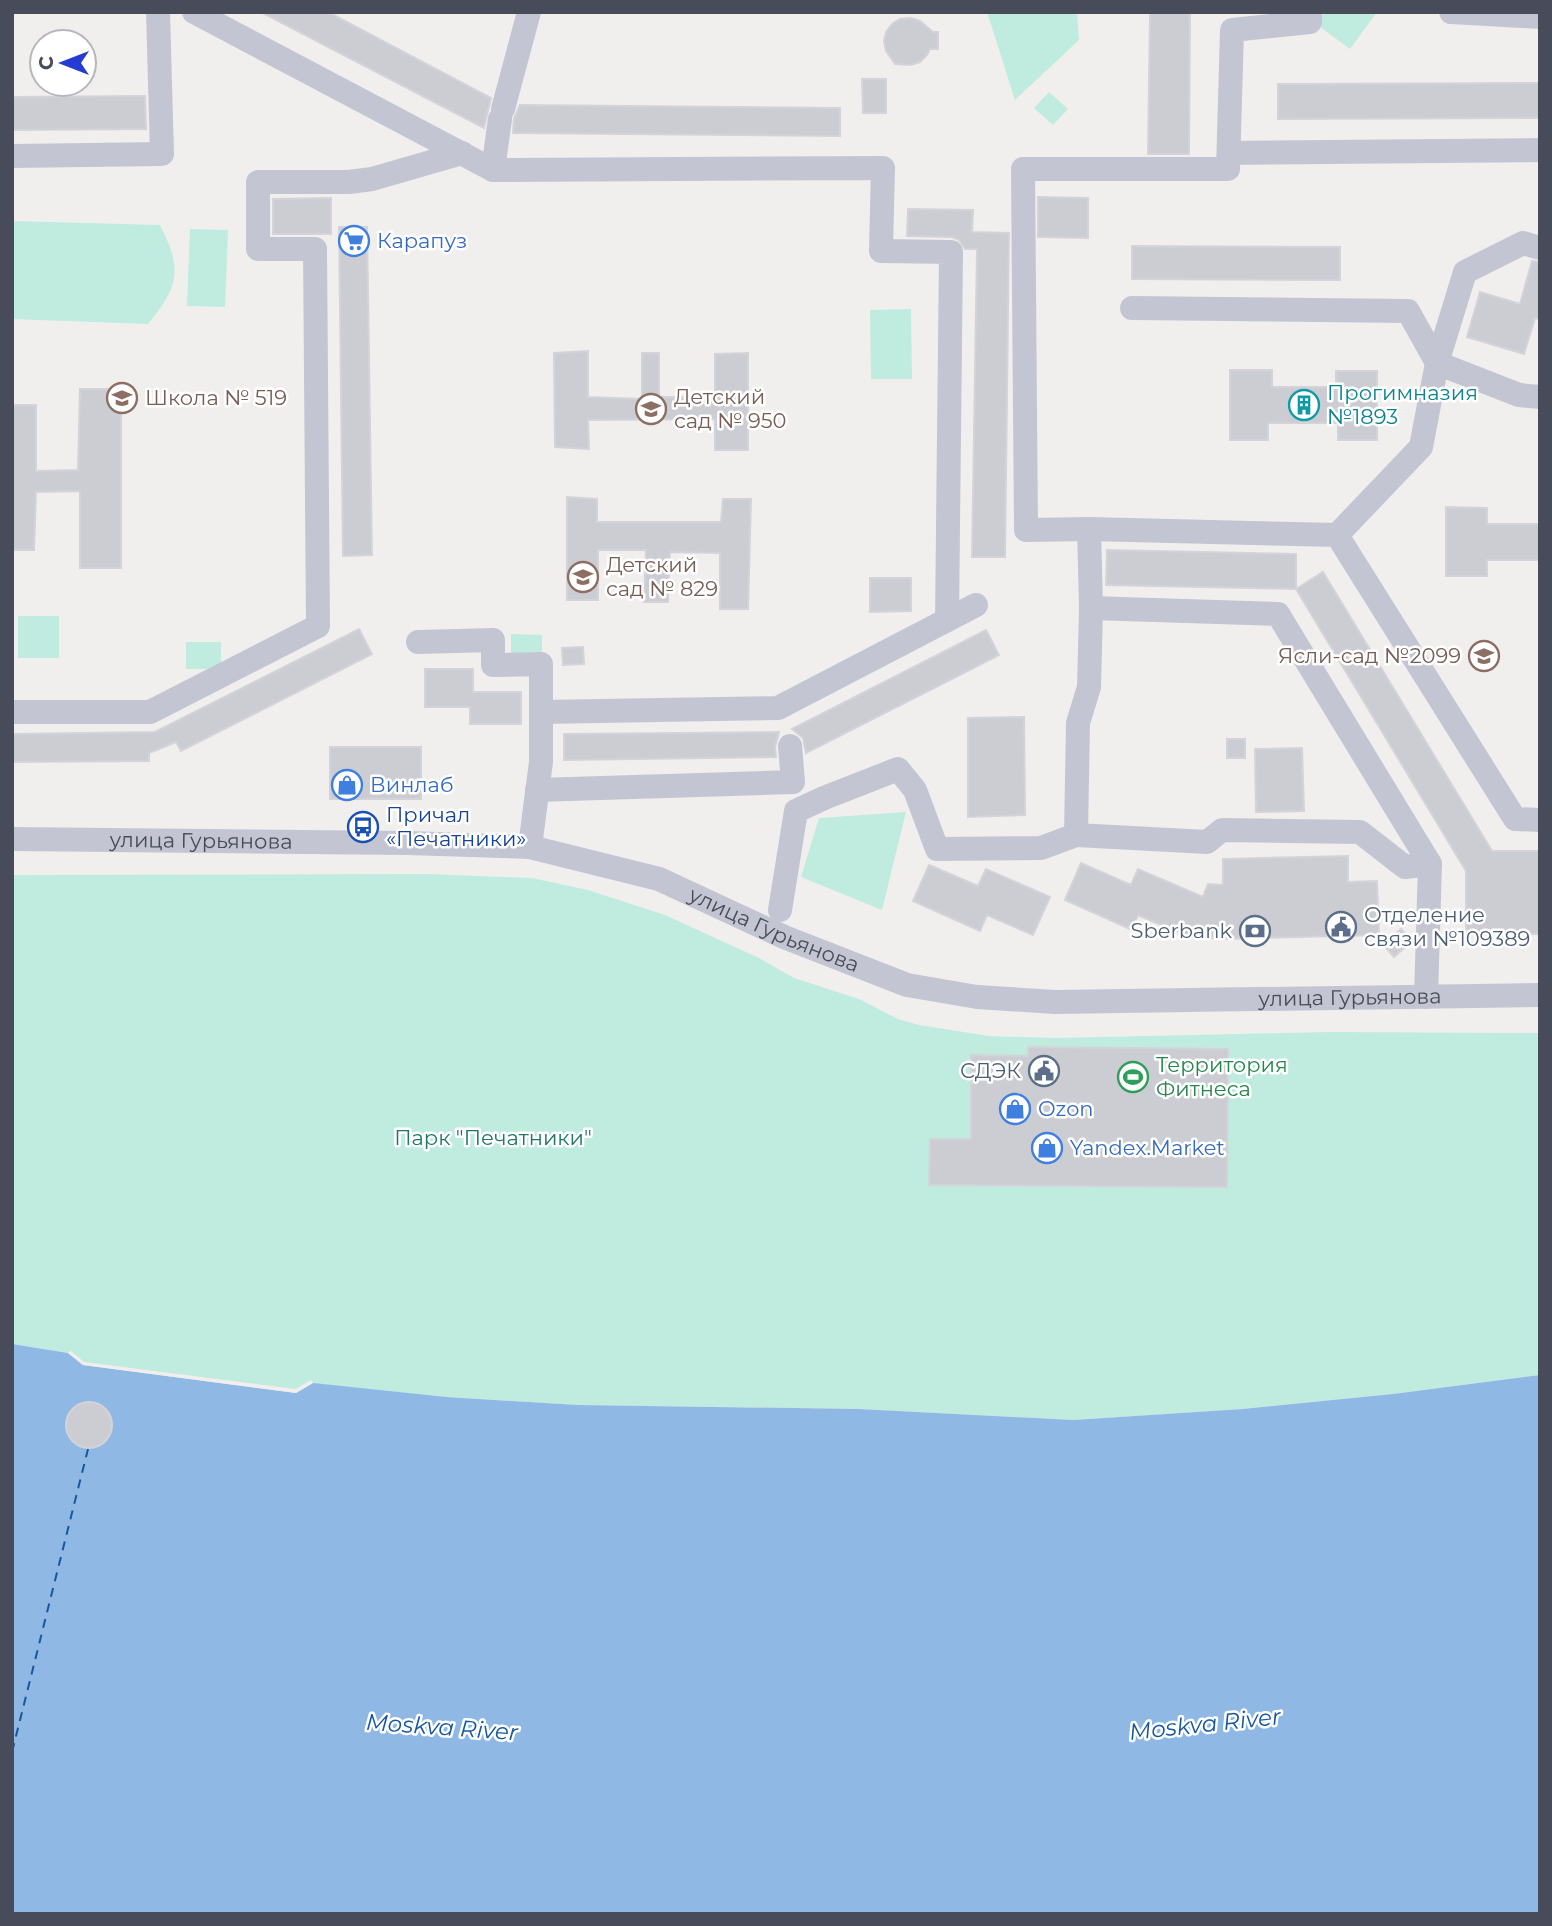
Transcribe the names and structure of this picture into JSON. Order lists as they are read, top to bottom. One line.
{"streets":{"street":["улица Гурьянова"]},"water":["Moskva River"],"parks":["Парк \"Печатники\""],"places":{"supermarket":["Карапуз"],"school or university":["Школа № 519","Детский сад № 950","Детский сад № 829","Ясли-сад №2099"],"building":["Прогимназия №1893"],"shop":["Винлаб","Ozon","Yandex.Market"],"bus stop":["Причал «Печатники»"],"public building":["Отделение связи №109389","СДЭК"],"bank":["Sberbank"],"sports":["Территория Фитнеса"]},"north":"left"}
